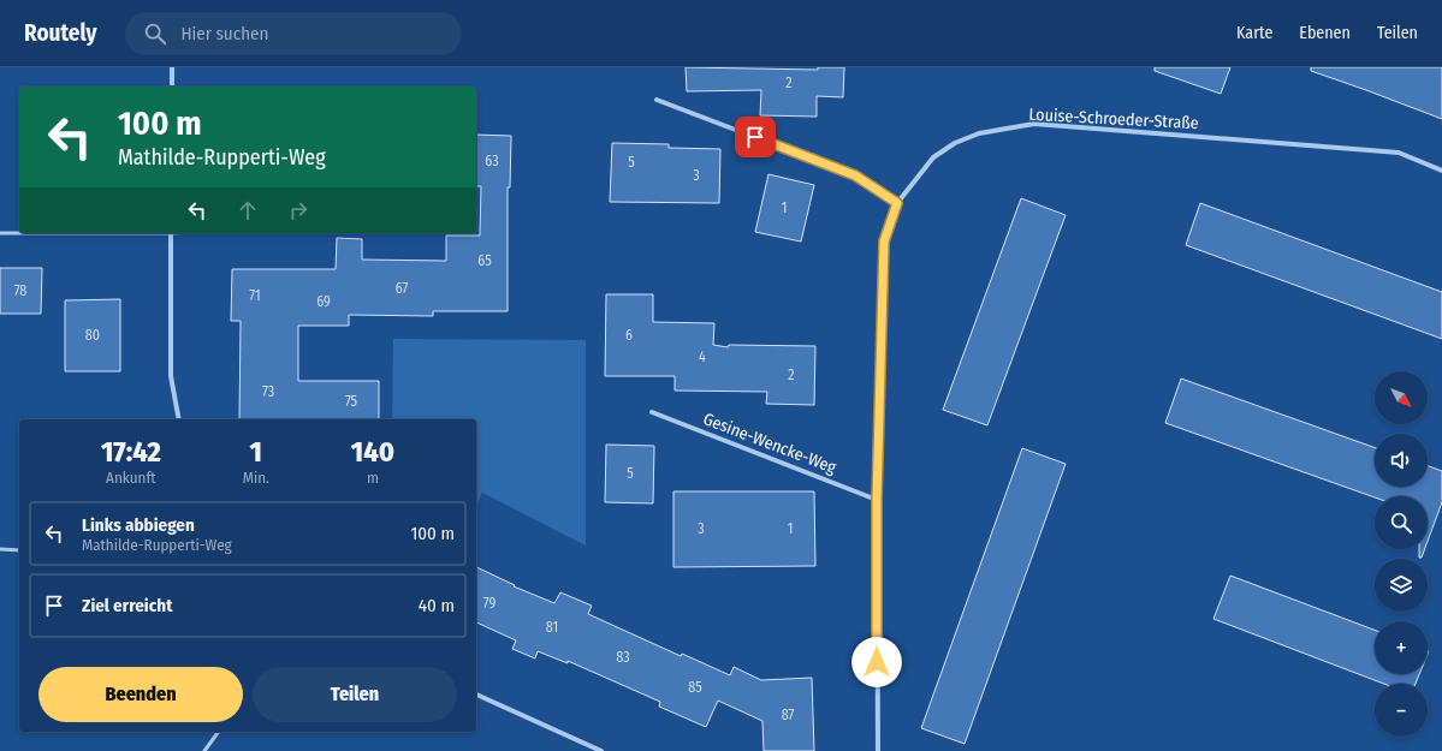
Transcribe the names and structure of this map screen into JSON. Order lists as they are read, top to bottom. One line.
{"streets":{"street":["Louise-Schroeder-Straße","Gesine-Wencke-Weg"]},"crossings":[["Louise-Schroeder-Straße","Gesine-Wencke-Weg"]],"house_numbers":["2","63","5","3","1","65","67","78","71","69","80","6","4","2","73","75","5","3","1","79","81","83","85","87"],"north":"bottom right","page":{"header":"Routely","search":"Hier suchen","nav":["Karte","Ebenen","Teilen"],"turn":["100 m","Mathilde-Rupperti-Weg"],"map_buttons":["+","−"],"eta":["17:42","Ankunft","1","Min.","140","m"],"list":[{"name":"Links abbiegen","note":"Mathilde-Rupperti-Weg","value":"100 m"},{"name":"Ziel erreicht","value":"40 m"}],"buttons":["Beenden","Teilen"]}}
